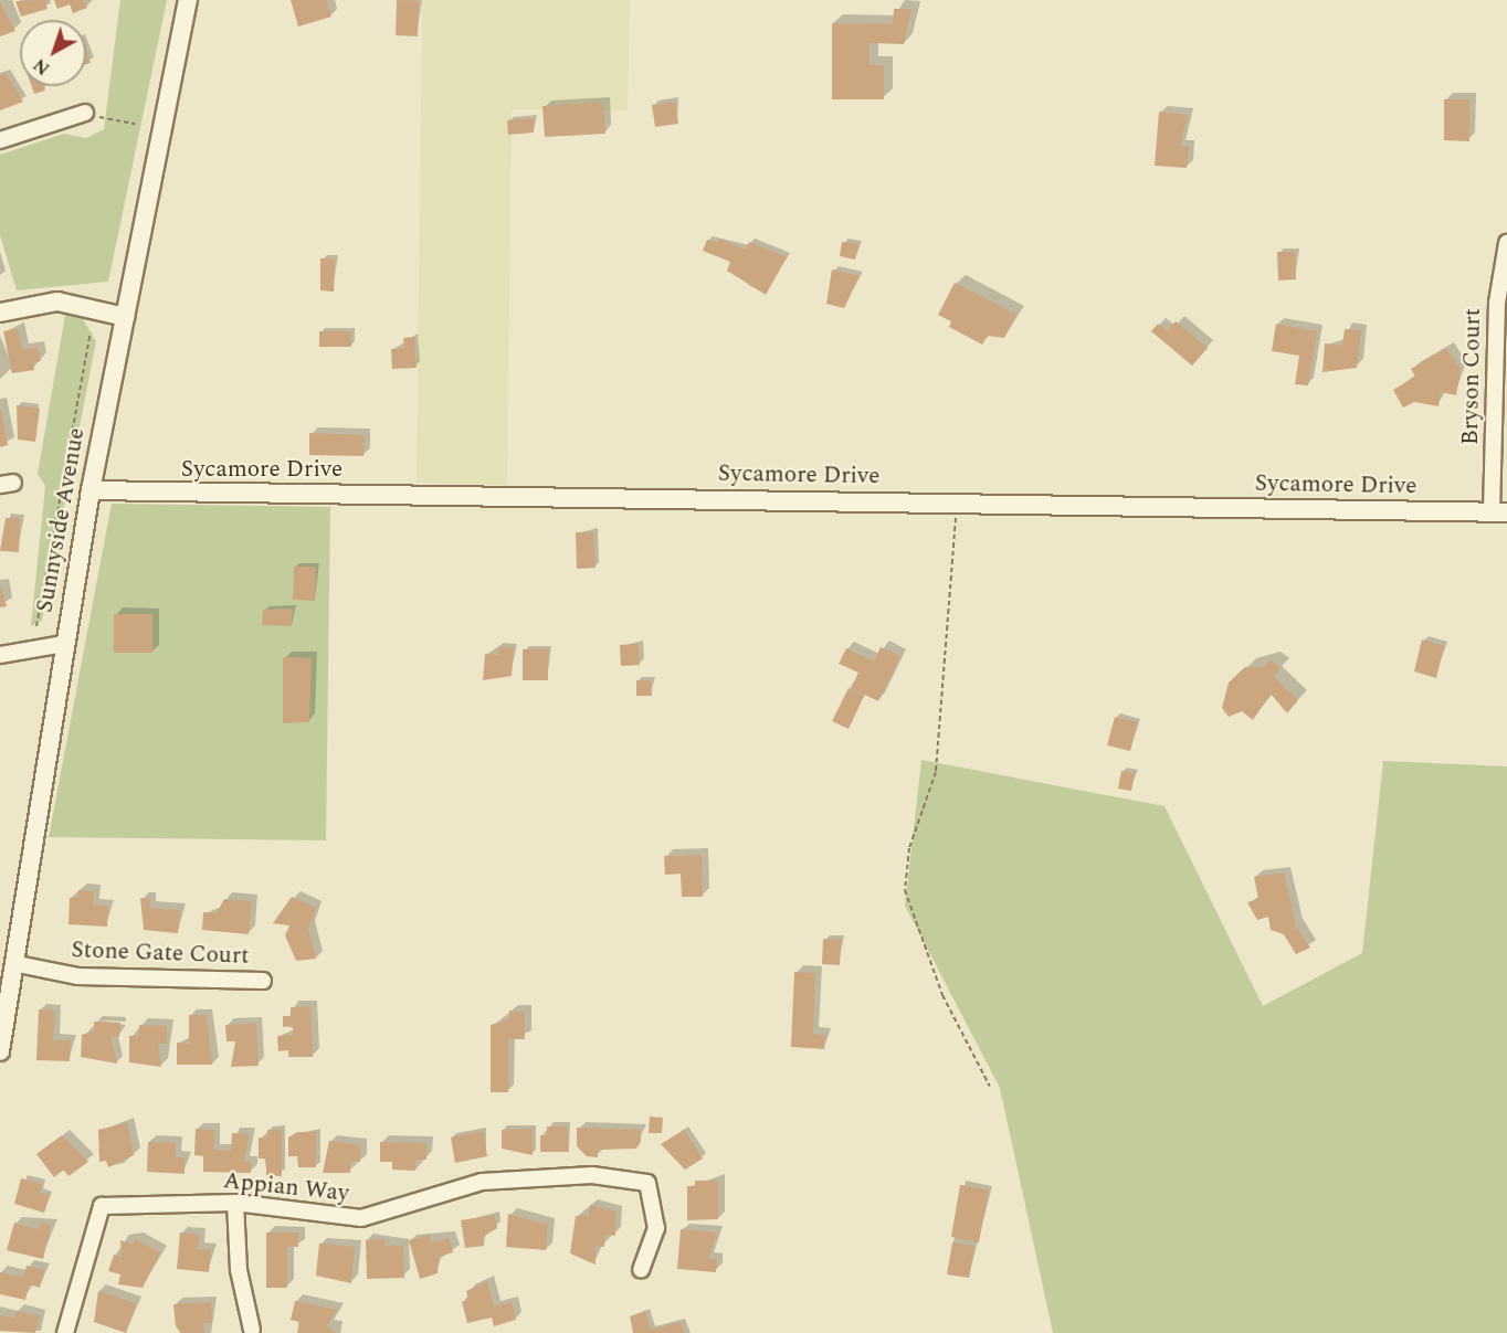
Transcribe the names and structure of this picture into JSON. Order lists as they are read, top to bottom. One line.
{"streets":{"street":["Bryson Court","Sycamore Drive","Sunnyside Avenue","Stone Gate Court","Appian Way"]},"crossings":[["Bryson Court","Sycamore Drive"],["Sycamore Drive","Sunnyside Avenue"],["Sunnyside Avenue","Stone Gate Court"]],"north":"bottom left"}
